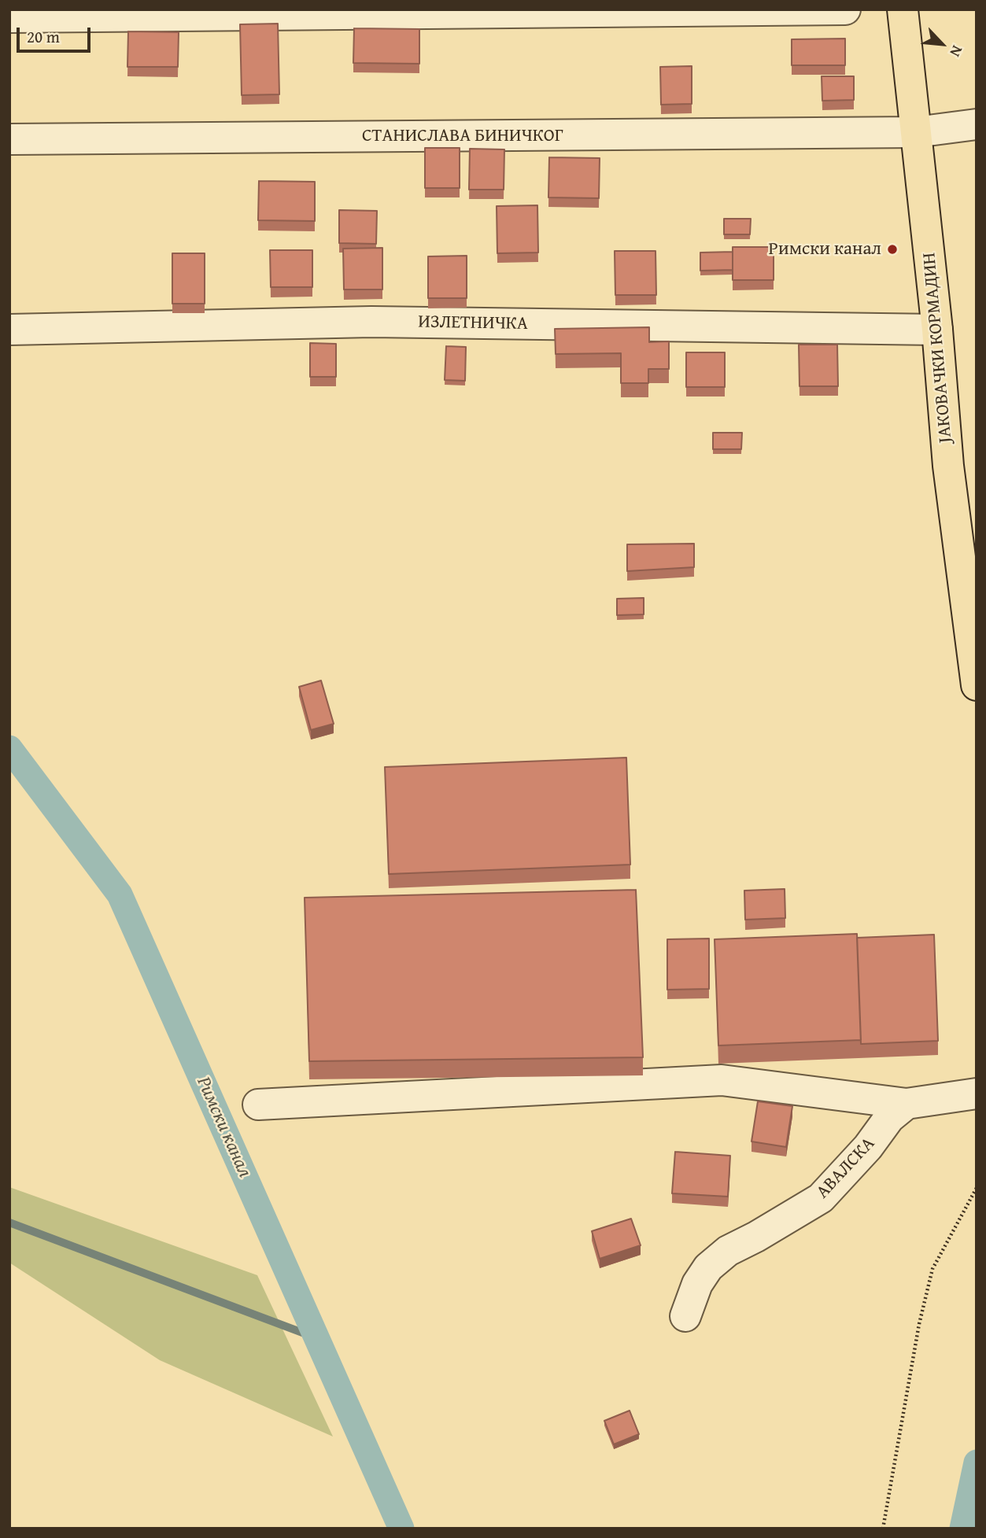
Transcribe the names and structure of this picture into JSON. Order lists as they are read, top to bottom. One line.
{"streets":{"main road":["ЈАКОВАЧКИ КОРМАДИН"],"street":["СТАНИСЛАВА БИНИЧКОГ","ИЗЛЕТНИЧКА","АВАЛСКА"]},"crossings":[["СТАНИСЛАВА БИНИЧКОГ","ЈАКОВАЧКИ КОРМАДИН"],["ИЗЛЕТНИЧКА","ЈАКОВАЧКИ КОРМАДИН"]],"water":["Римски канал"],"places":["Римски канал"],"scale_bar":"20 m","north":"bottom right"}
